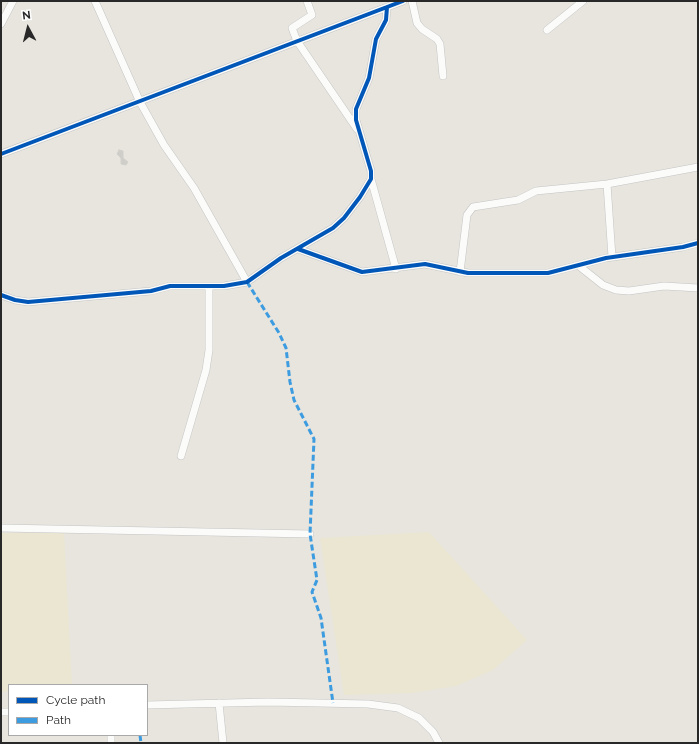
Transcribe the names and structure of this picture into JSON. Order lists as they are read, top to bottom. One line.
{"legend":["Cycle path","Path"],"north":"top"}
